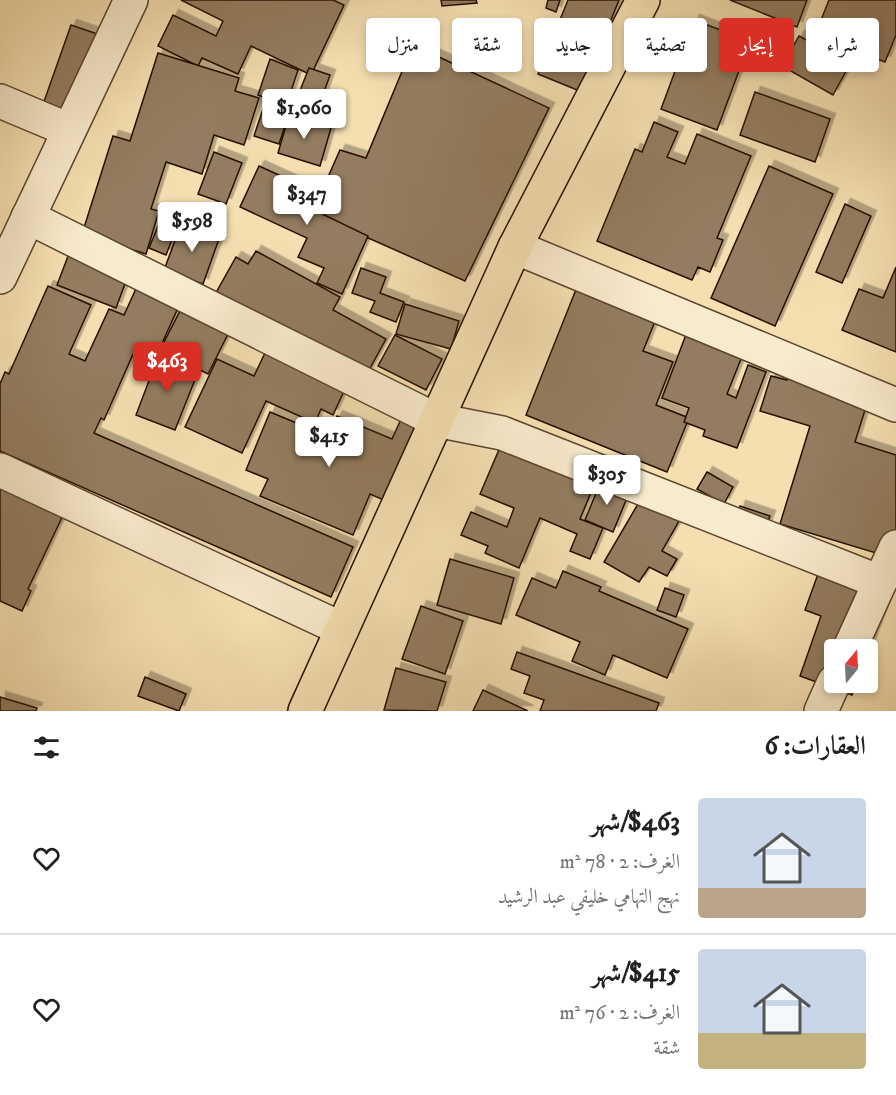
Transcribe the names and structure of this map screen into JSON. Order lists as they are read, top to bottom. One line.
{"north":"top","page":{"chip":["شراء","إيجار","تصفية","جديد","شقة","منزل"],"price":["$1,060","$347","$598","$463","$415","$305"],"heading":"العقارات: 6","list":[{"name":"$463/شهر","note":"الغرف: 2 · 78 m² · نهج التهامي خليفي عبد الرشيد"},{"name":"$415/شهر","note":"الغرف: 2 · 76 m² · شقة"}]}}
